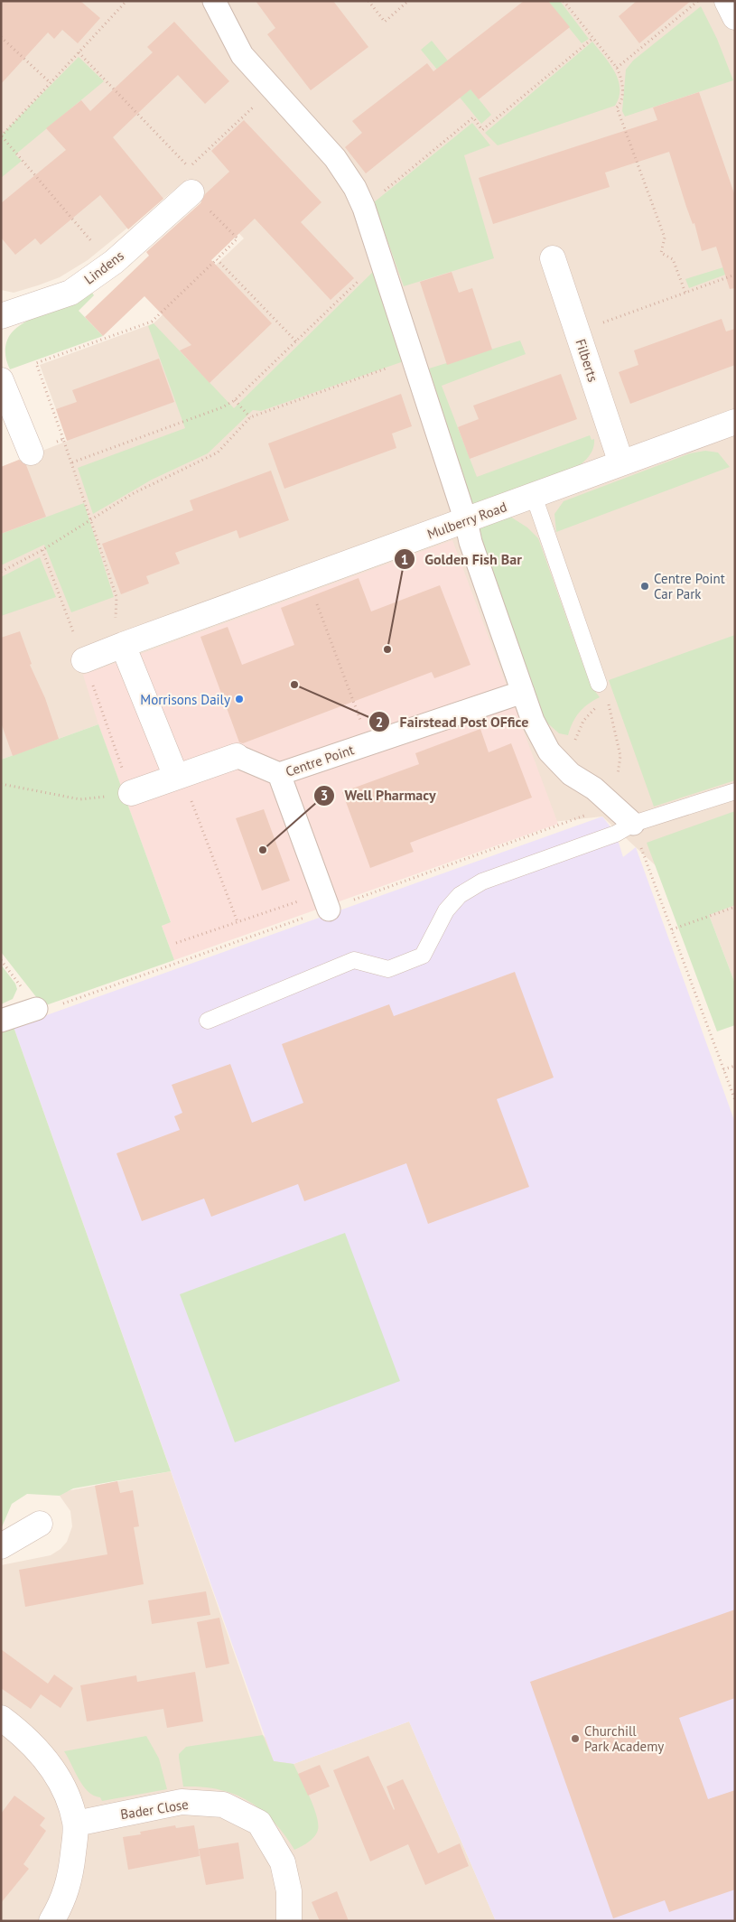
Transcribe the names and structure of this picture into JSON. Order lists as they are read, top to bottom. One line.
{"streets":{"street":["Lindens","Filberts","Mulberry Road","Centre Point","Bader Close"]},"crossings":[["Filberts","Mulberry Road"]],"places":["Centre Point Car Park","Golden Fish Bar","Fairstead Post OFfice","Morrisons Daily","Well Pharmacy","Churchill Park Academy"]}
